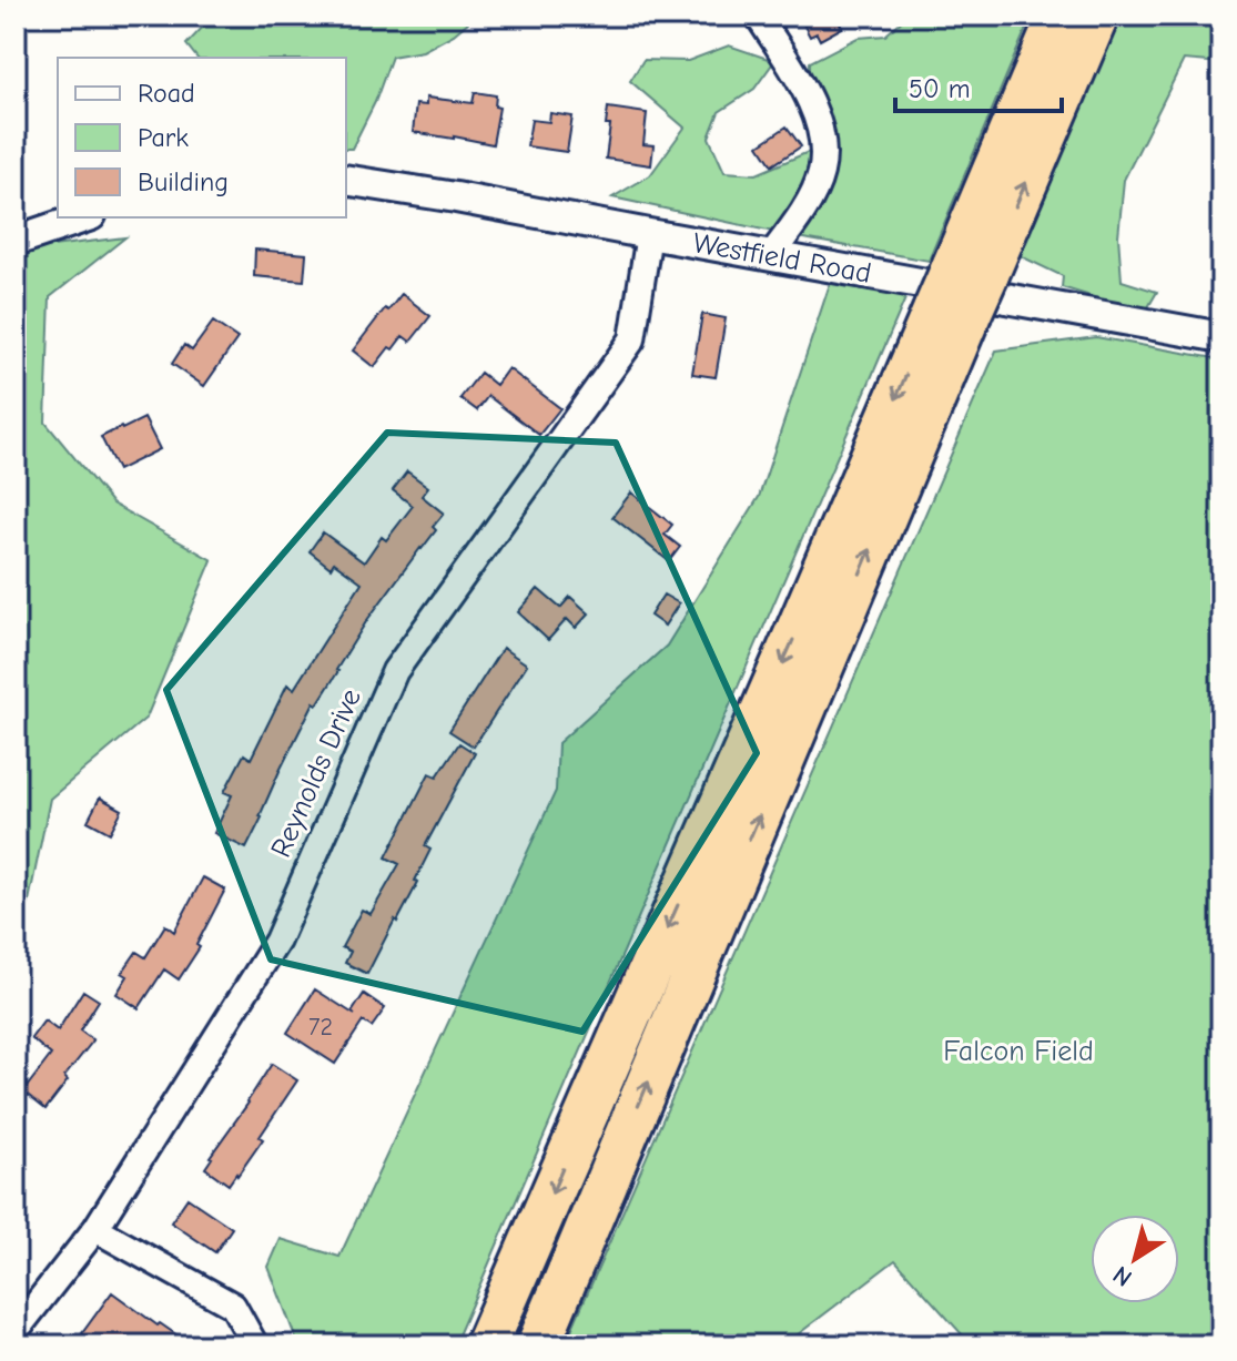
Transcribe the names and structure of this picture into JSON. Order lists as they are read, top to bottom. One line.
{"streets":{"street":["Westfield Road","Reynolds Drive"]},"crossings":[["Westfield Road","Reynolds Drive"]],"parks":["Falcon Field"],"house_numbers":["72"],"legend":["Road","Park","Building"],"scale_bar":"50 m","north":"bottom left"}
